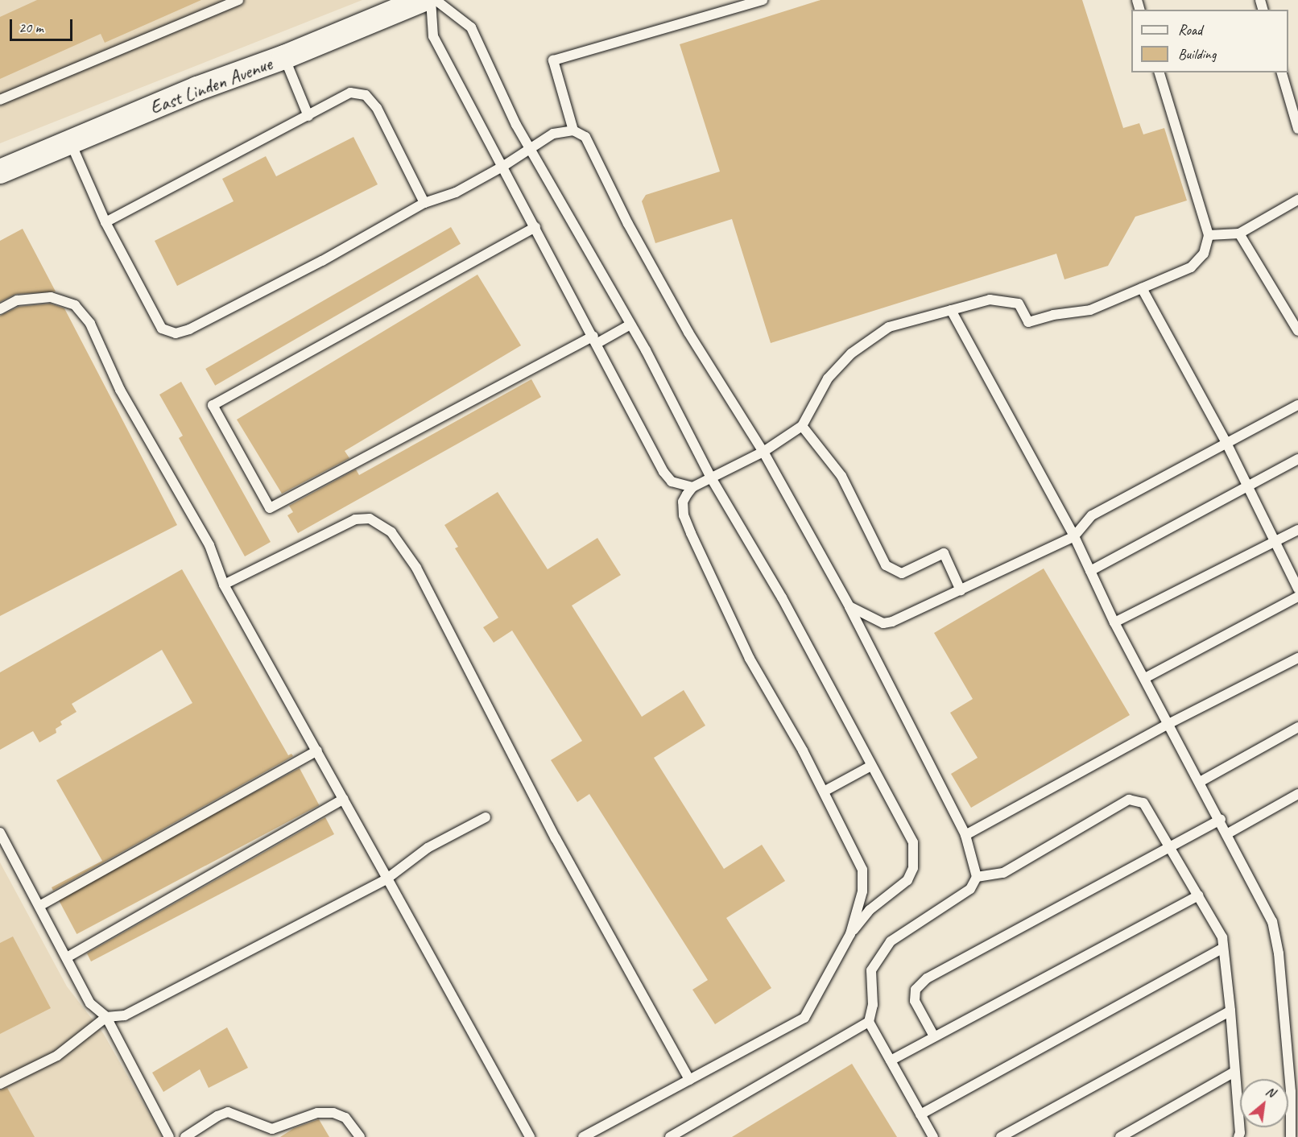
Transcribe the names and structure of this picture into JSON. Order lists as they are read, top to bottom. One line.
{"streets":{"street":["East Linden Avenue"]},"legend":["Road","Building"],"scale_bar":"20 m","north":"top right"}
